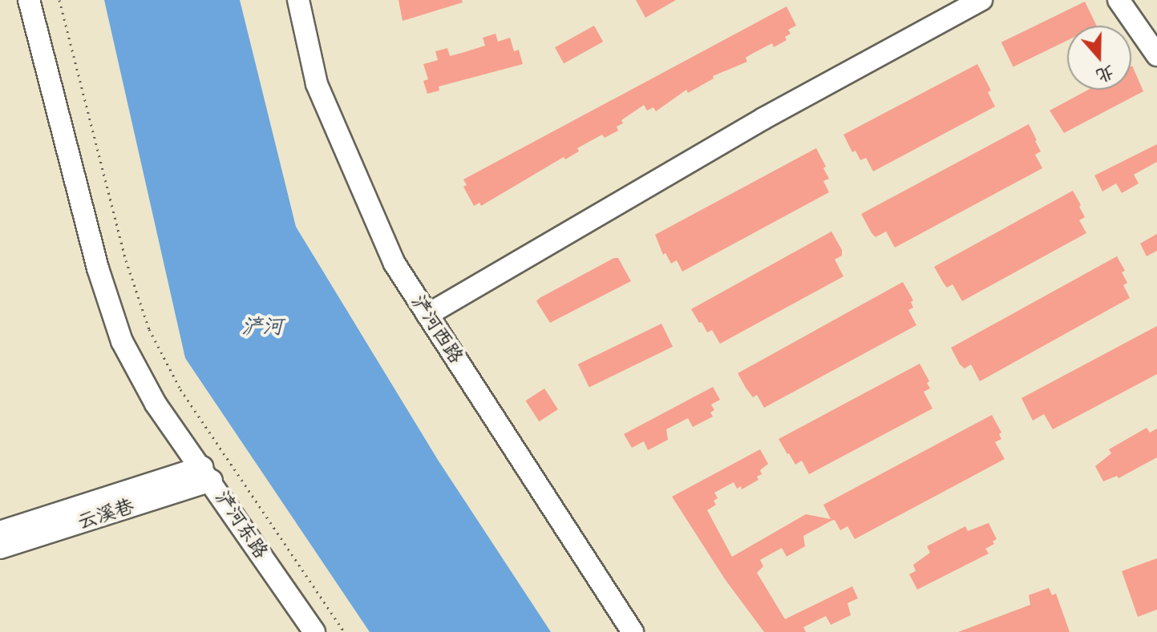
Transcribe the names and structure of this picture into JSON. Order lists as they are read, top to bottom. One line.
{"streets":{"street":["浐河西路","云溪巷","浐河东路"]},"crossings":[["云溪巷","浐河东路"]],"water":["浐河"],"north":"bottom"}
